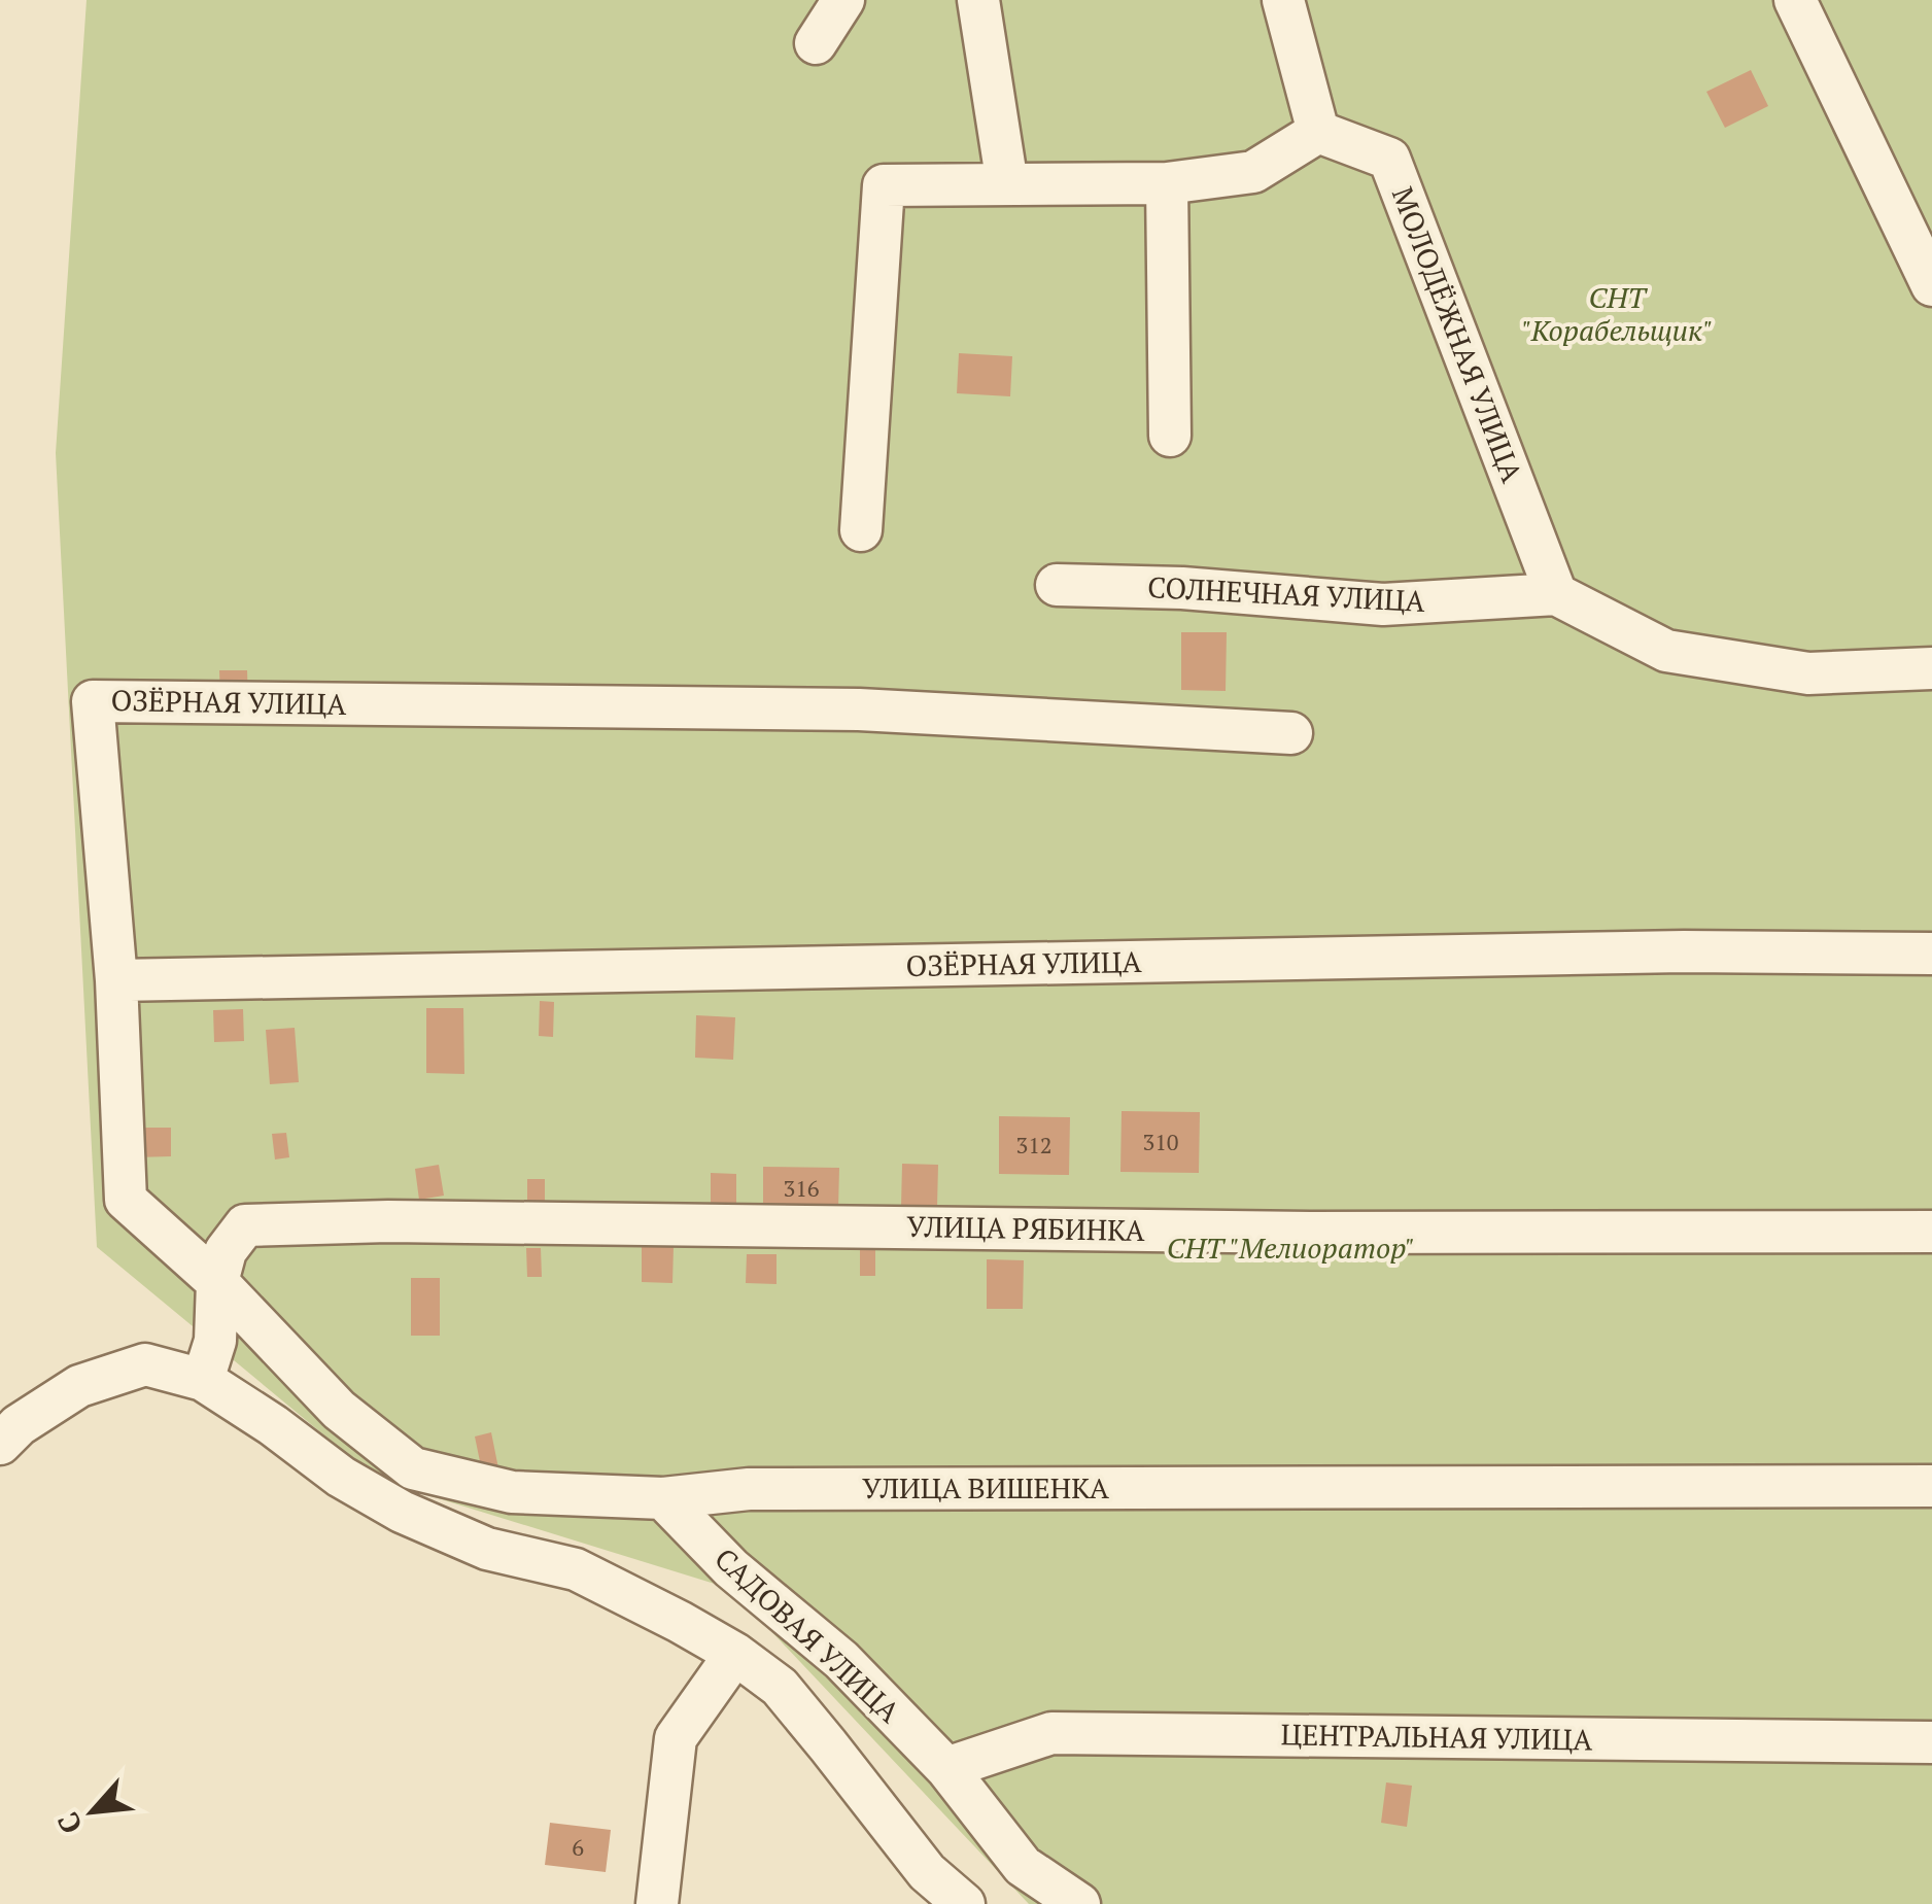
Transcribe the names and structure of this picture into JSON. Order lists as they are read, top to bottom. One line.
{"streets":{"street":["МОЛОДЁЖНАЯ УЛИЦА","СОЛНЕЧНАЯ УЛИЦА","ОЗЁРНАЯ УЛИЦА","УЛИЦА РЯБИНКА","УЛИЦА ВИШЕНКА","САДОВАЯ УЛИЦА","ЦЕНТРАЛЬНАЯ УЛИЦА"]},"crossings":[["МОЛОДЁЖНАЯ УЛИЦА","СОЛНЕЧНАЯ УЛИЦА"],["ОЗЁРНАЯ УЛИЦА","УЛИЦА ВИШЕНКА"],["УЛИЦА РЯБИНКА","УЛИЦА ВИШЕНКА"],["УЛИЦА ВИШЕНКА","САДОВАЯ УЛИЦА"],["САДОВАЯ УЛИЦА","ЦЕНТРАЛЬНАЯ УЛИЦА"]],"parks":["СНТ \"Корабельщик\"","СНТ \"Мелиоратор\""],"house_numbers":["310","312","316","6"],"north":"bottom left"}
